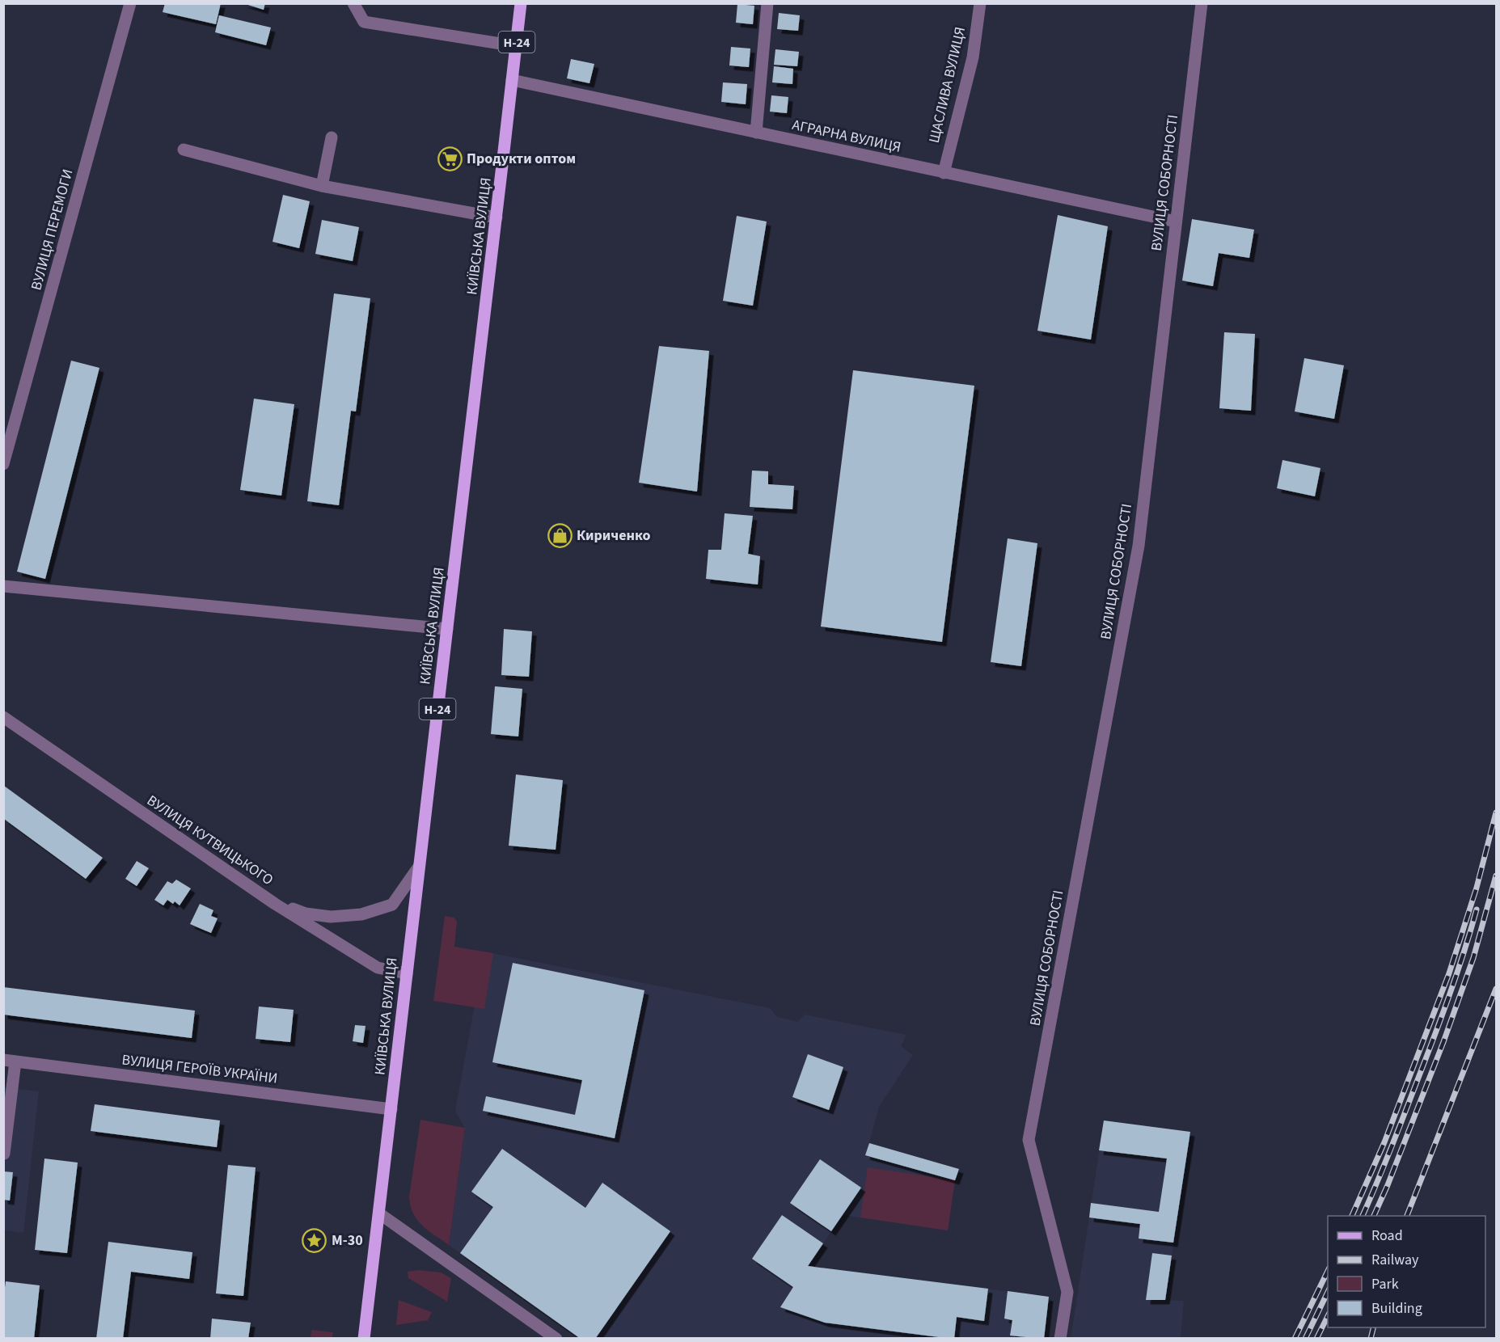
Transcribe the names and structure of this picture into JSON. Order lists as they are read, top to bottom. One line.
{"streets":{"main road":["Н-24","КИЇВСЬКА ВУЛИЦЯ"],"street":["ЩАСЛИВА ВУЛИЦЯ","АГРАРНА ВУЛИЦЯ","ВУЛИЦЯ СОБОРНОСТІ","ВУЛИЦЯ ПЕРЕМОГИ","ВУЛИЦЯ КУТВИЦЬКОГО","ВУЛИЦЯ ГЕРОЇВ УКРАЇНИ"]},"crossings":[["ЩАСЛИВА ВУЛИЦЯ","АГРАРНА ВУЛИЦЯ"],["АГРАРНА ВУЛИЦЯ","ВУЛИЦЯ СОБОРНОСТІ"],["АГРАРНА ВУЛИЦЯ","КИЇВСЬКА ВУЛИЦЯ"],["КИЇВСЬКА ВУЛИЦЯ","ВУЛИЦЯ КУТВИЦЬКОГО"],["КИЇВСЬКА ВУЛИЦЯ","ВУЛИЦЯ ГЕРОЇВ УКРАЇНИ"]],"places":{"supermarket":["Продукти оптом"],"shop":["Кириченко"],"place":["М-30"]},"legend":["Road","Railway","Park","Building"]}
